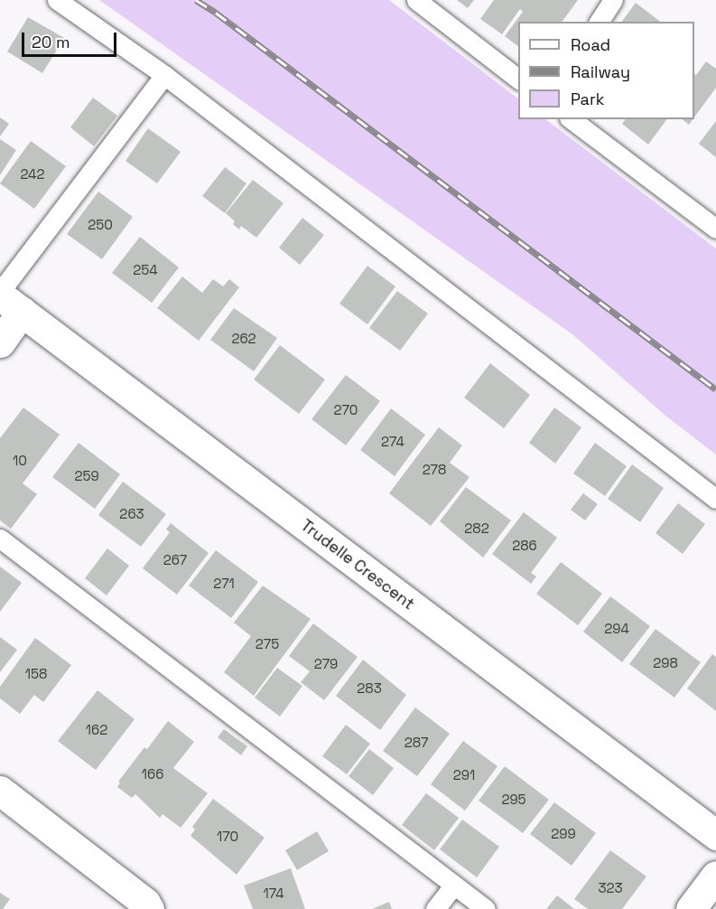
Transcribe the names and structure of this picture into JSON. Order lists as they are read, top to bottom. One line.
{"streets":{"street":["Trudelle Crescent"]},"house_numbers":["242","250","254","262","270","274","10","278","259","263","282","286","267","271","294","275","298","279","158","283","162","287","166","291","295","299","170","323","174"],"legend":["Road","Railway","Park"],"scale_bar":"20 m"}
